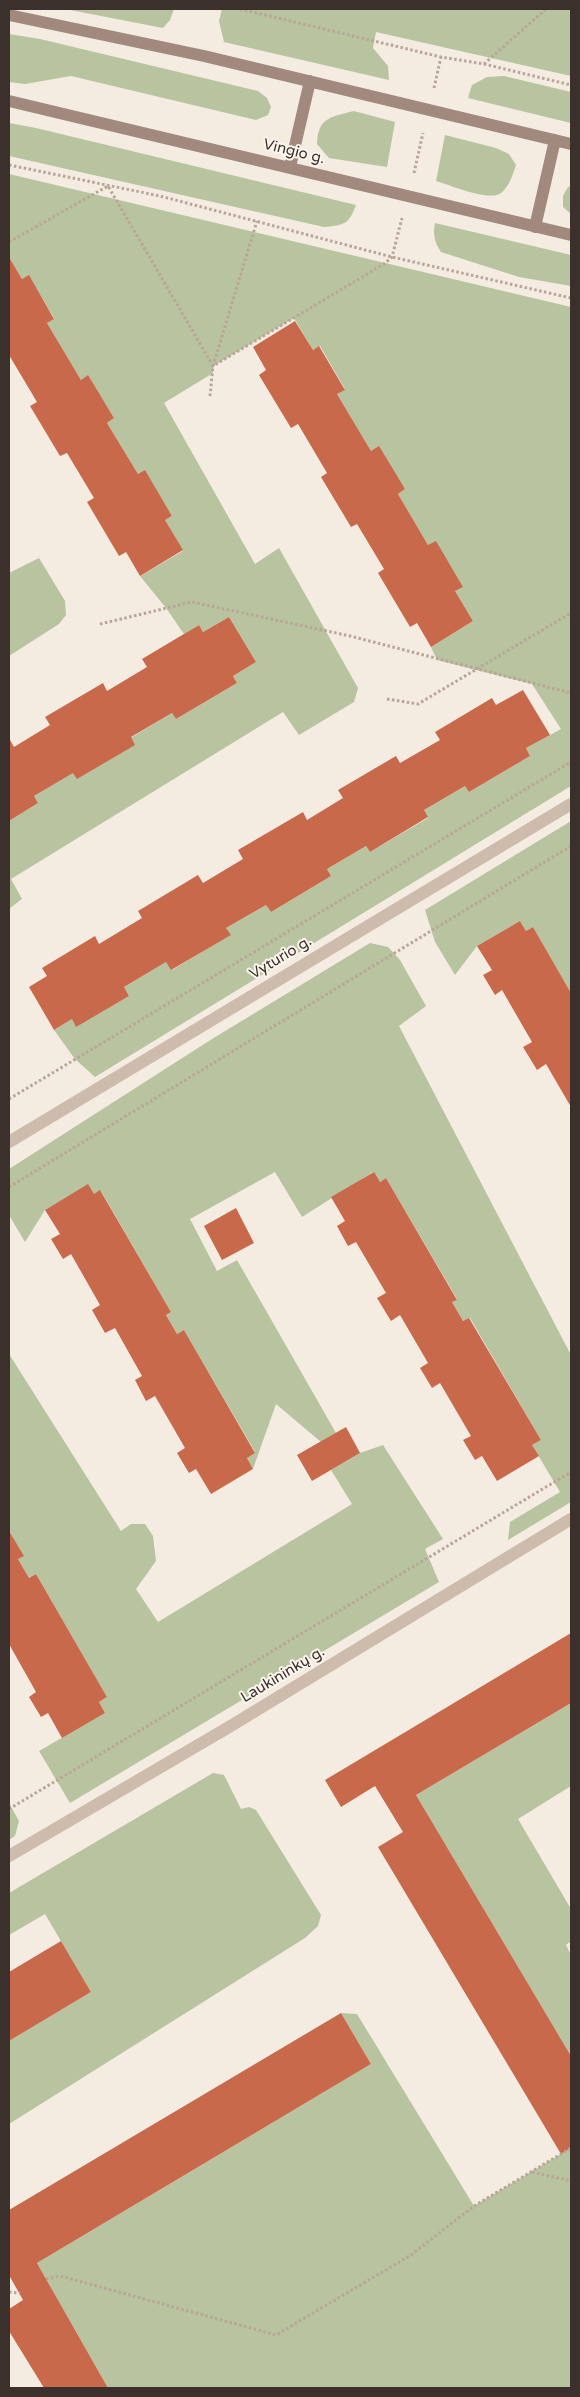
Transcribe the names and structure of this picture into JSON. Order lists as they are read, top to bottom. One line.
{"streets":{"main road":["Vingio g."],"street":["Vyturio g.","Laukininkų g."]}}
